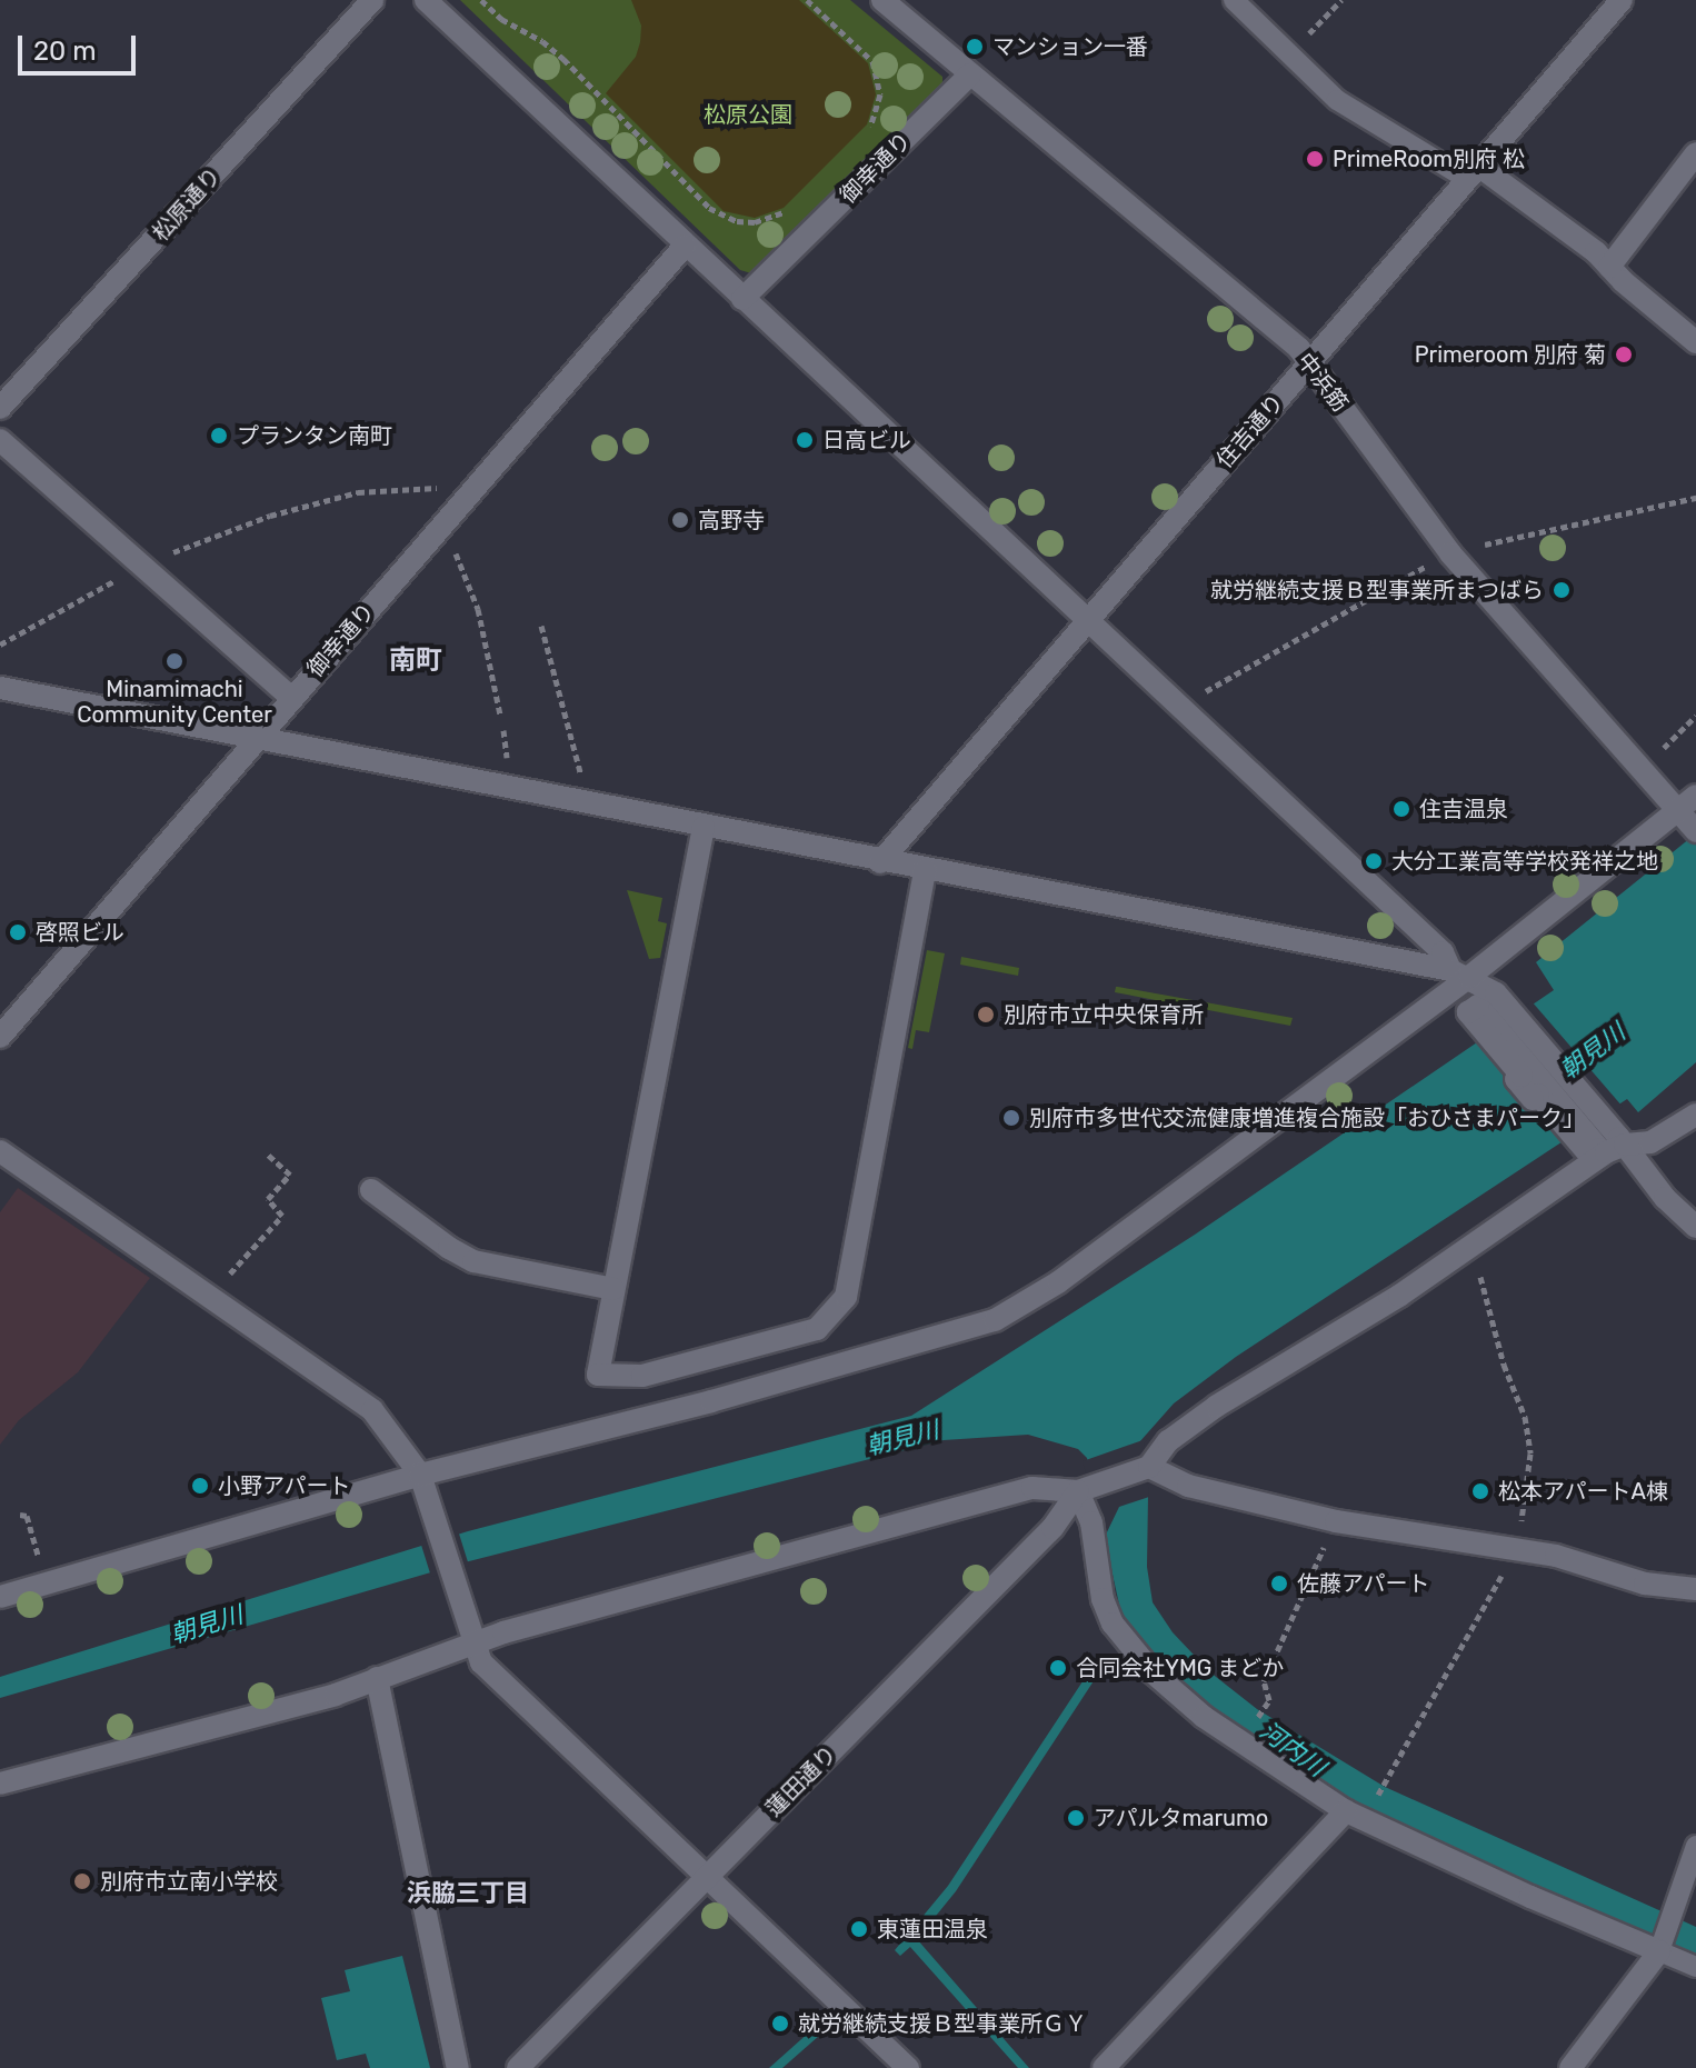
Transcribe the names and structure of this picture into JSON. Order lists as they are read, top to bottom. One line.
{"streets":{"street":["御幸通り","松原通り","中浜筋","住吉通り","蓮田通り"]},"crossings":[["御幸通り","中浜筋"],["中浜筋","住吉通り"]],"districts":["南町","浜脇三丁目"],"water":["朝見川","河内川"],"parks":["松原公園"],"places":["マンション一番","PrimeRoom別府 松","Primeroom 別府 菊","プランタン南町","日高ビル","高野寺","就労継続支援Ｂ型事業所まつばら","Minamimachi Community Center","住吉温泉","大分工業高等学校発祥之地","啓照ビル","別府市立中央保育所","別府市多世代交流健康増進複合施設「おひさまパーク」","小野アパート","松本アパートA棟","佐藤アパート","合同会社YMG まどか","アパルタmarumo","別府市立南小学校","東蓮田温泉","就労継続支援Ｂ型事業所ＧＹ"],"scale_bar":"20 m"}
